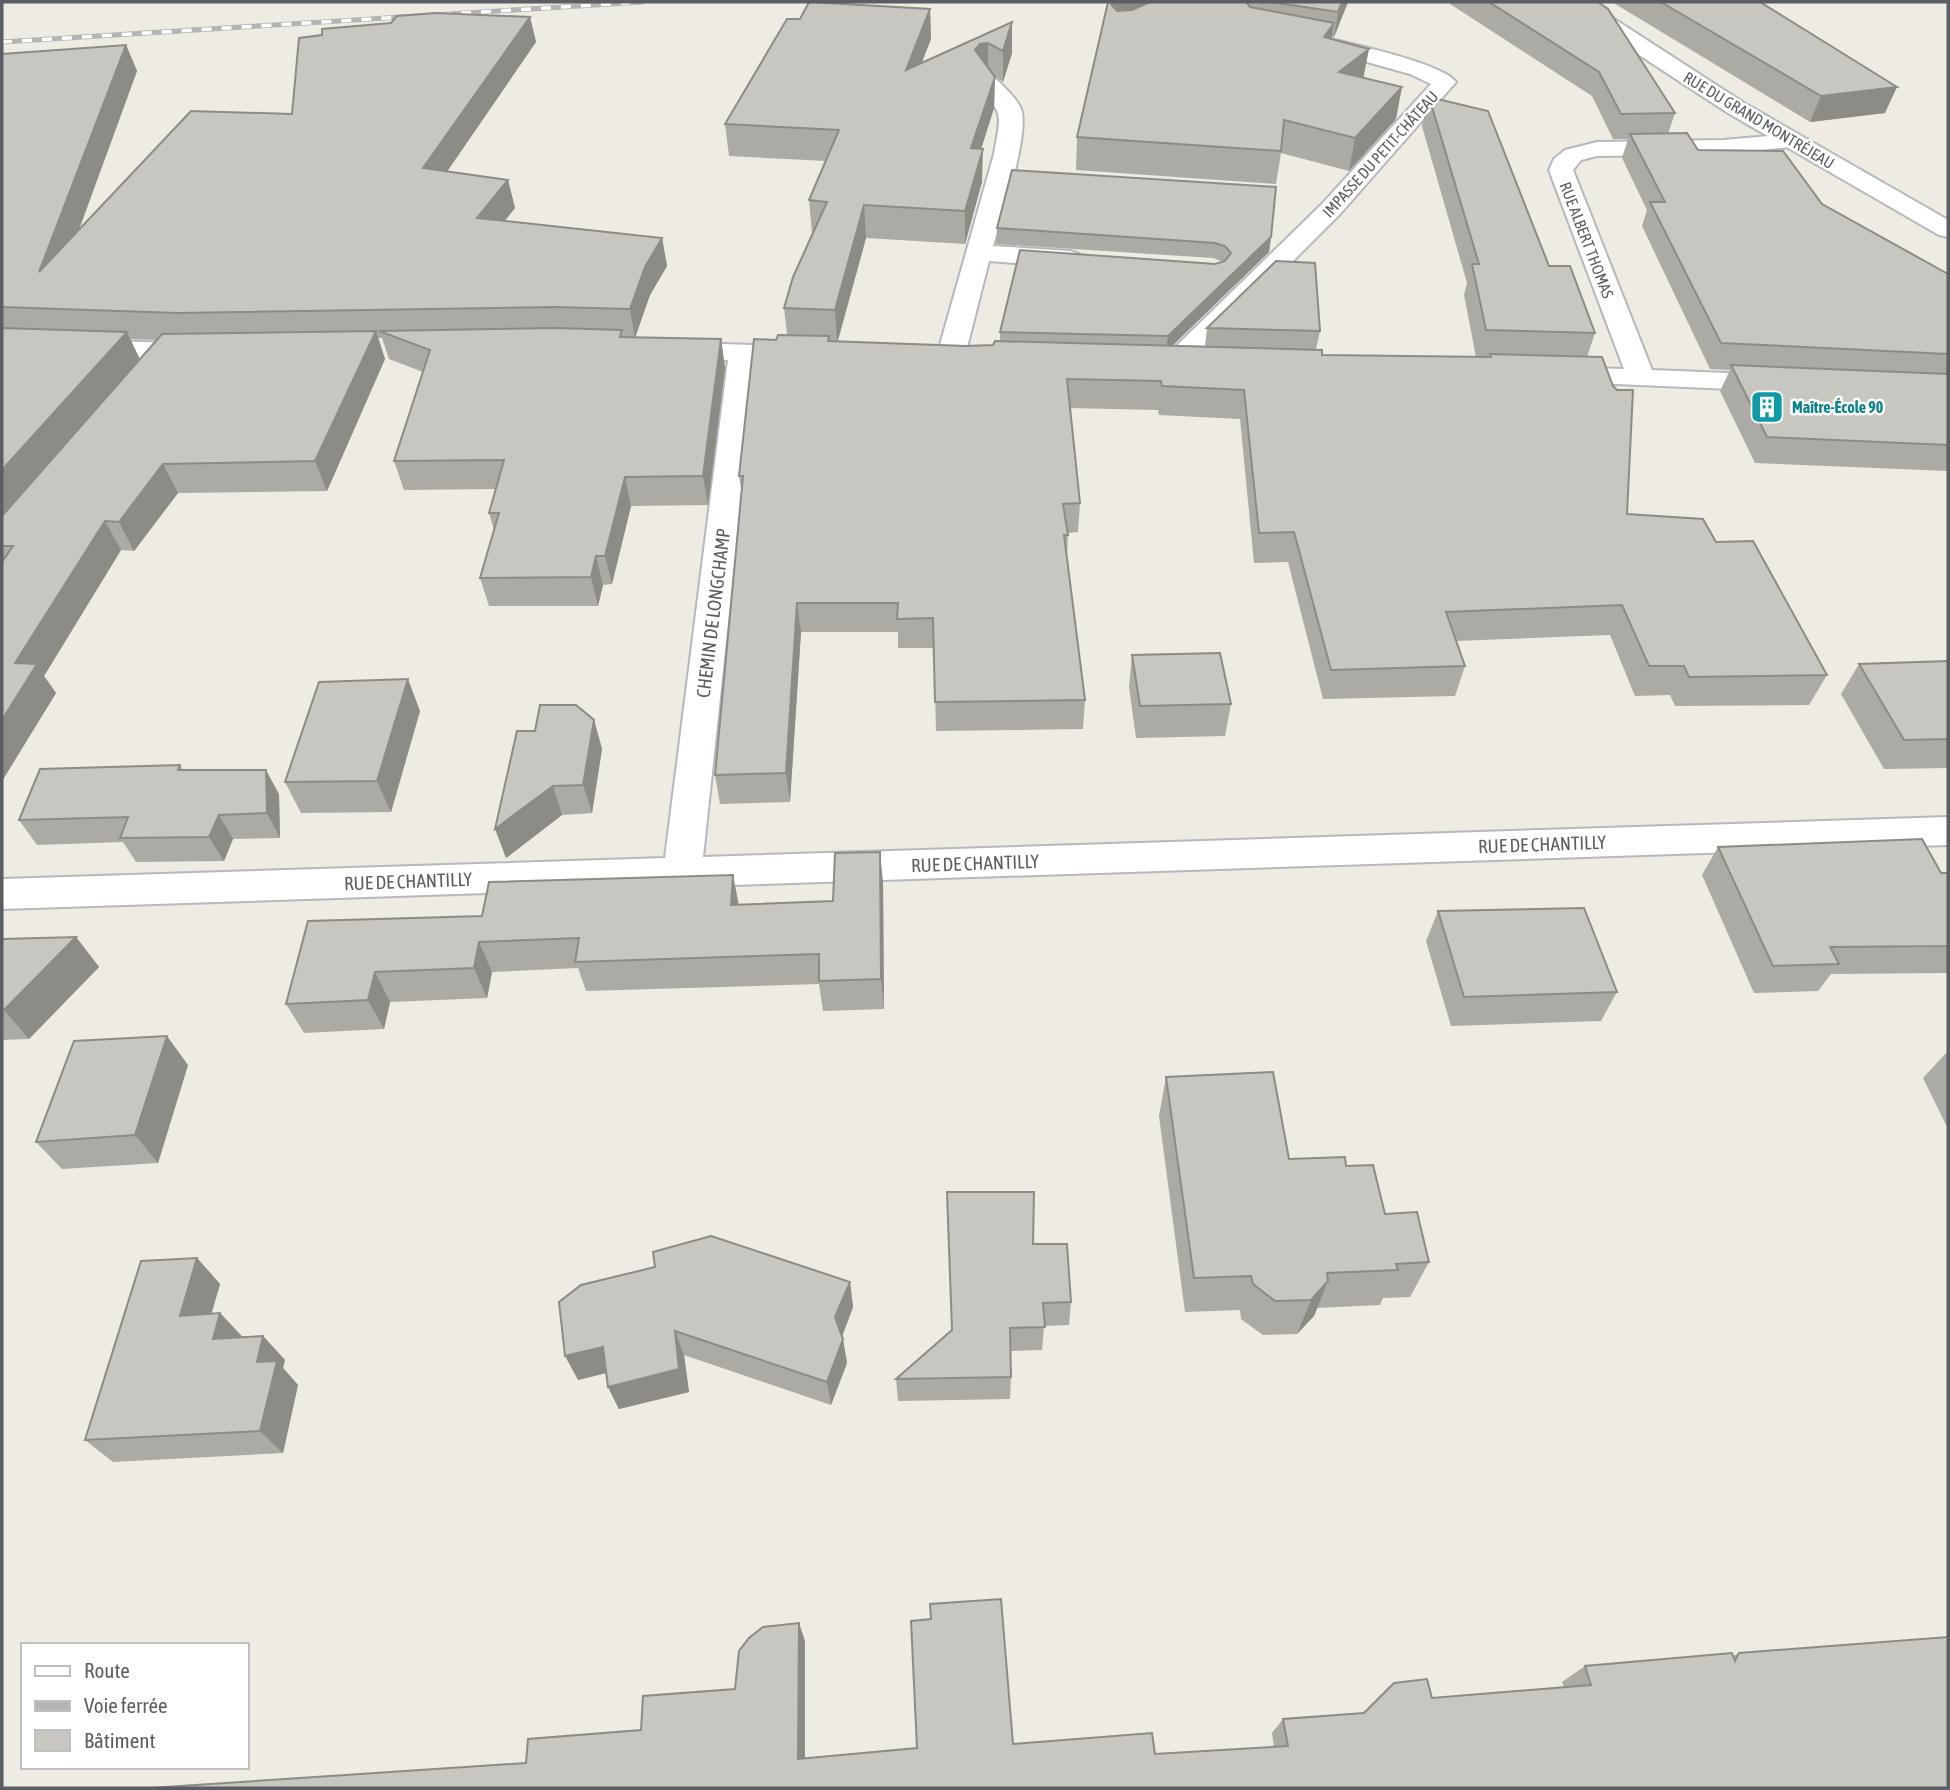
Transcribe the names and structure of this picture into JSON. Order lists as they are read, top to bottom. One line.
{"streets":{"street":["RUE DU GRAND MONTRÉJEAU","IMPASSE DU PETIT-CHÂTEAU","RUE ALBERT THOMAS","CHEMIN DE LONGCHAMP","RUE DE CHANTILLY"]},"crossings":[["RUE DU GRAND MONTRÉJEAU","RUE ALBERT THOMAS"],["CHEMIN DE LONGCHAMP","RUE DE CHANTILLY"]],"places":{"building":["Maître-École 90"]},"legend":["Route","Voie ferrée","Bâtiment"]}
